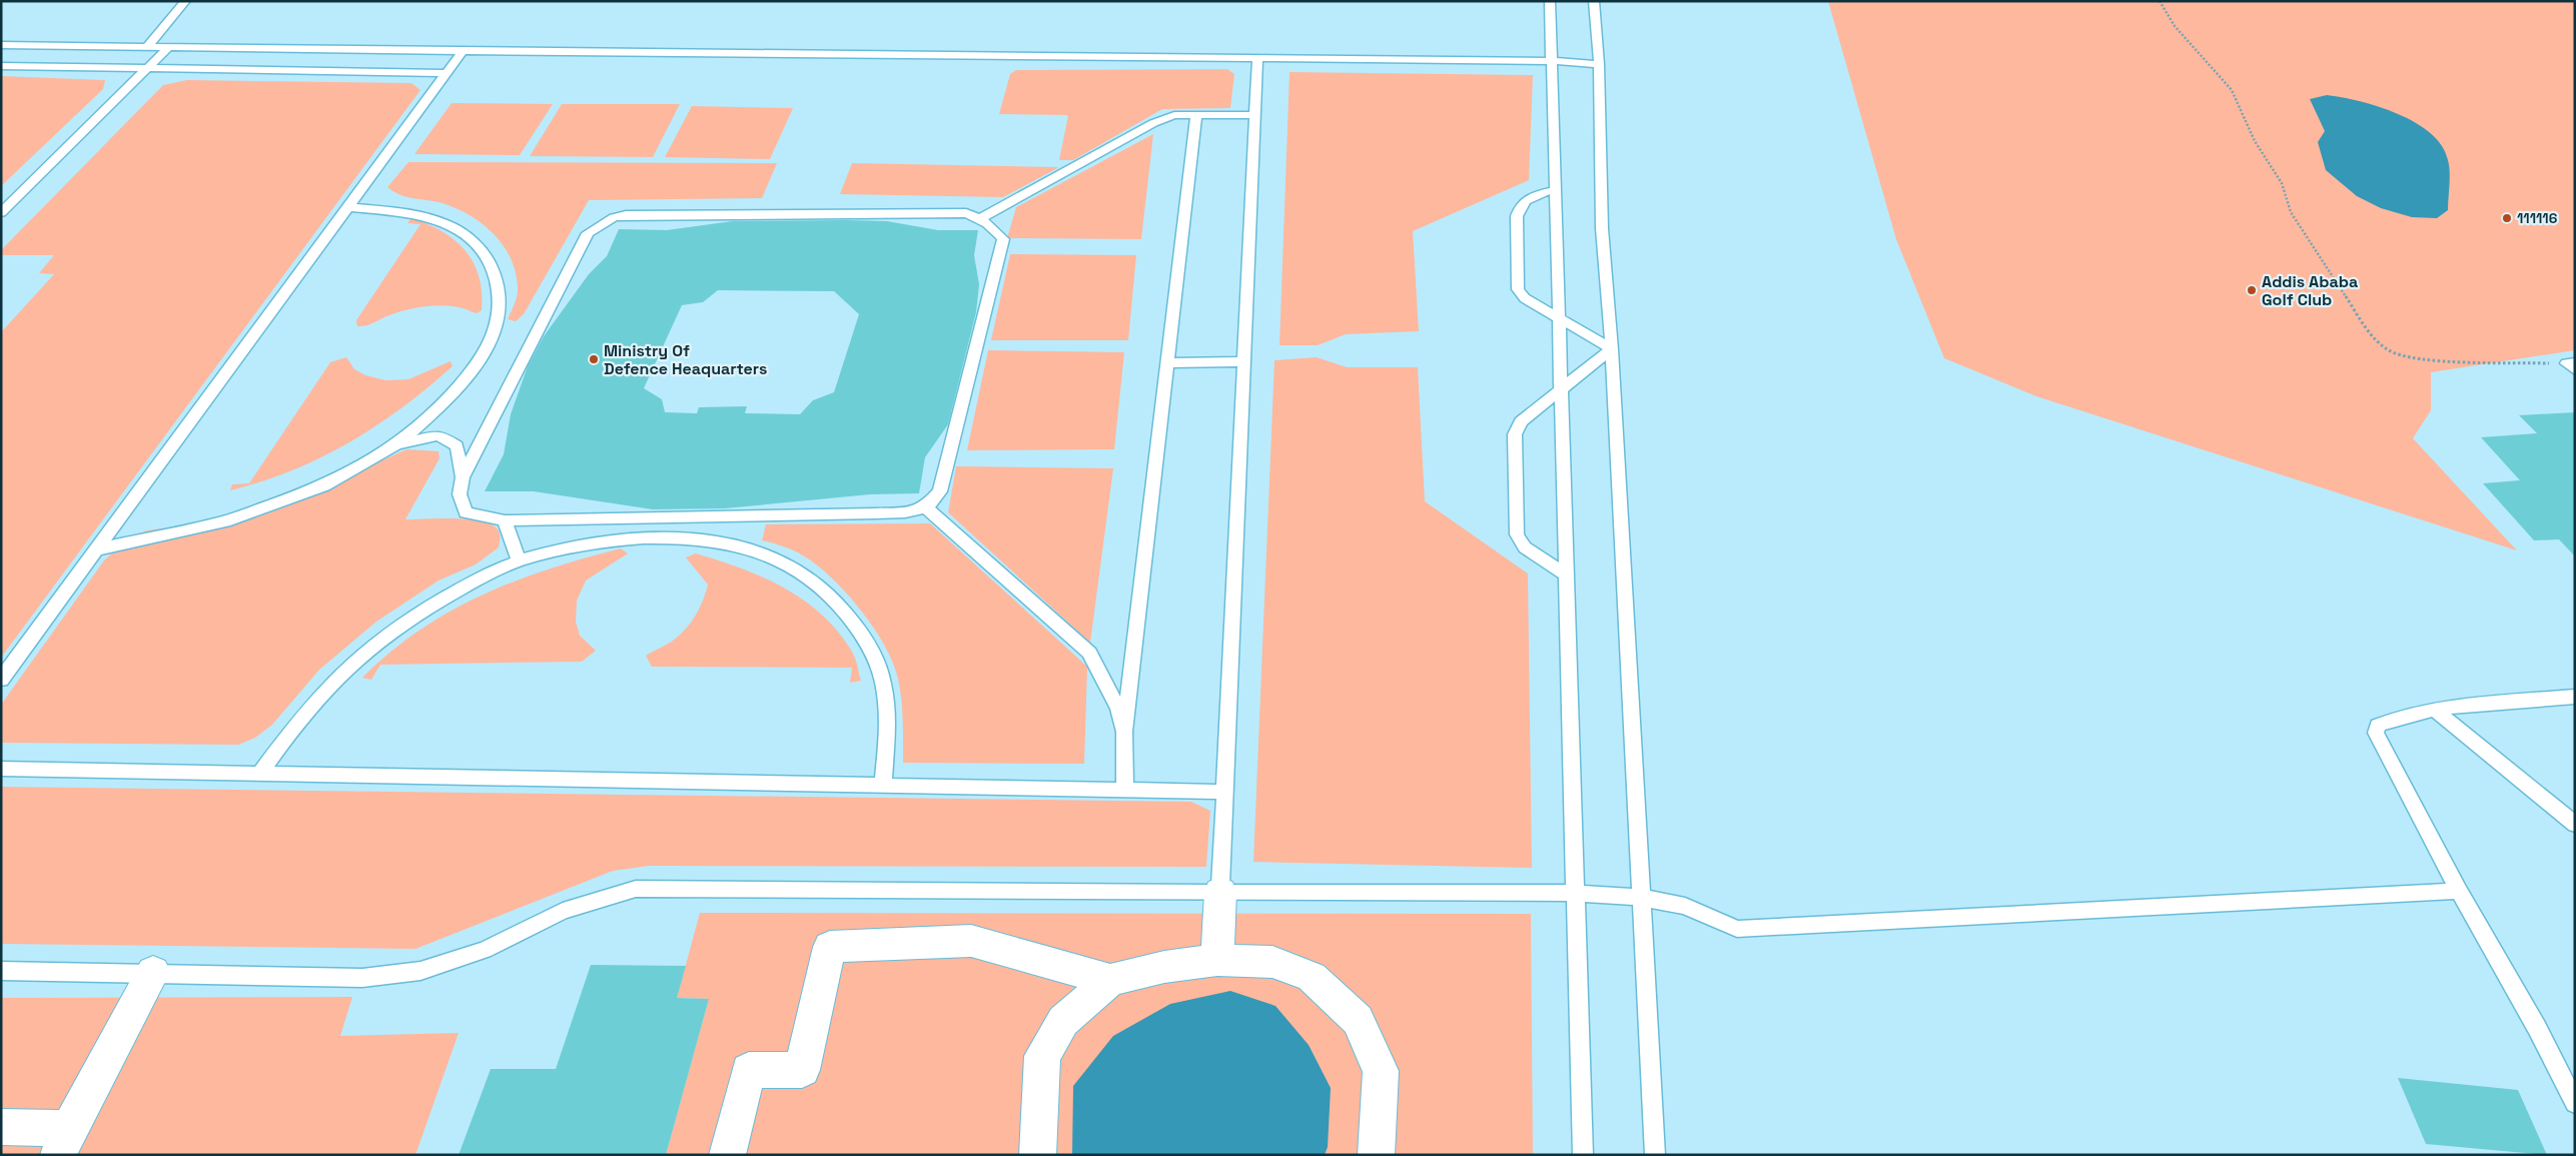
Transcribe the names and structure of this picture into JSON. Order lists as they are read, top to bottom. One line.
{"places":["111116","Addis Ababa Golf Club","Ministry Of Defence Heaquarters"]}
